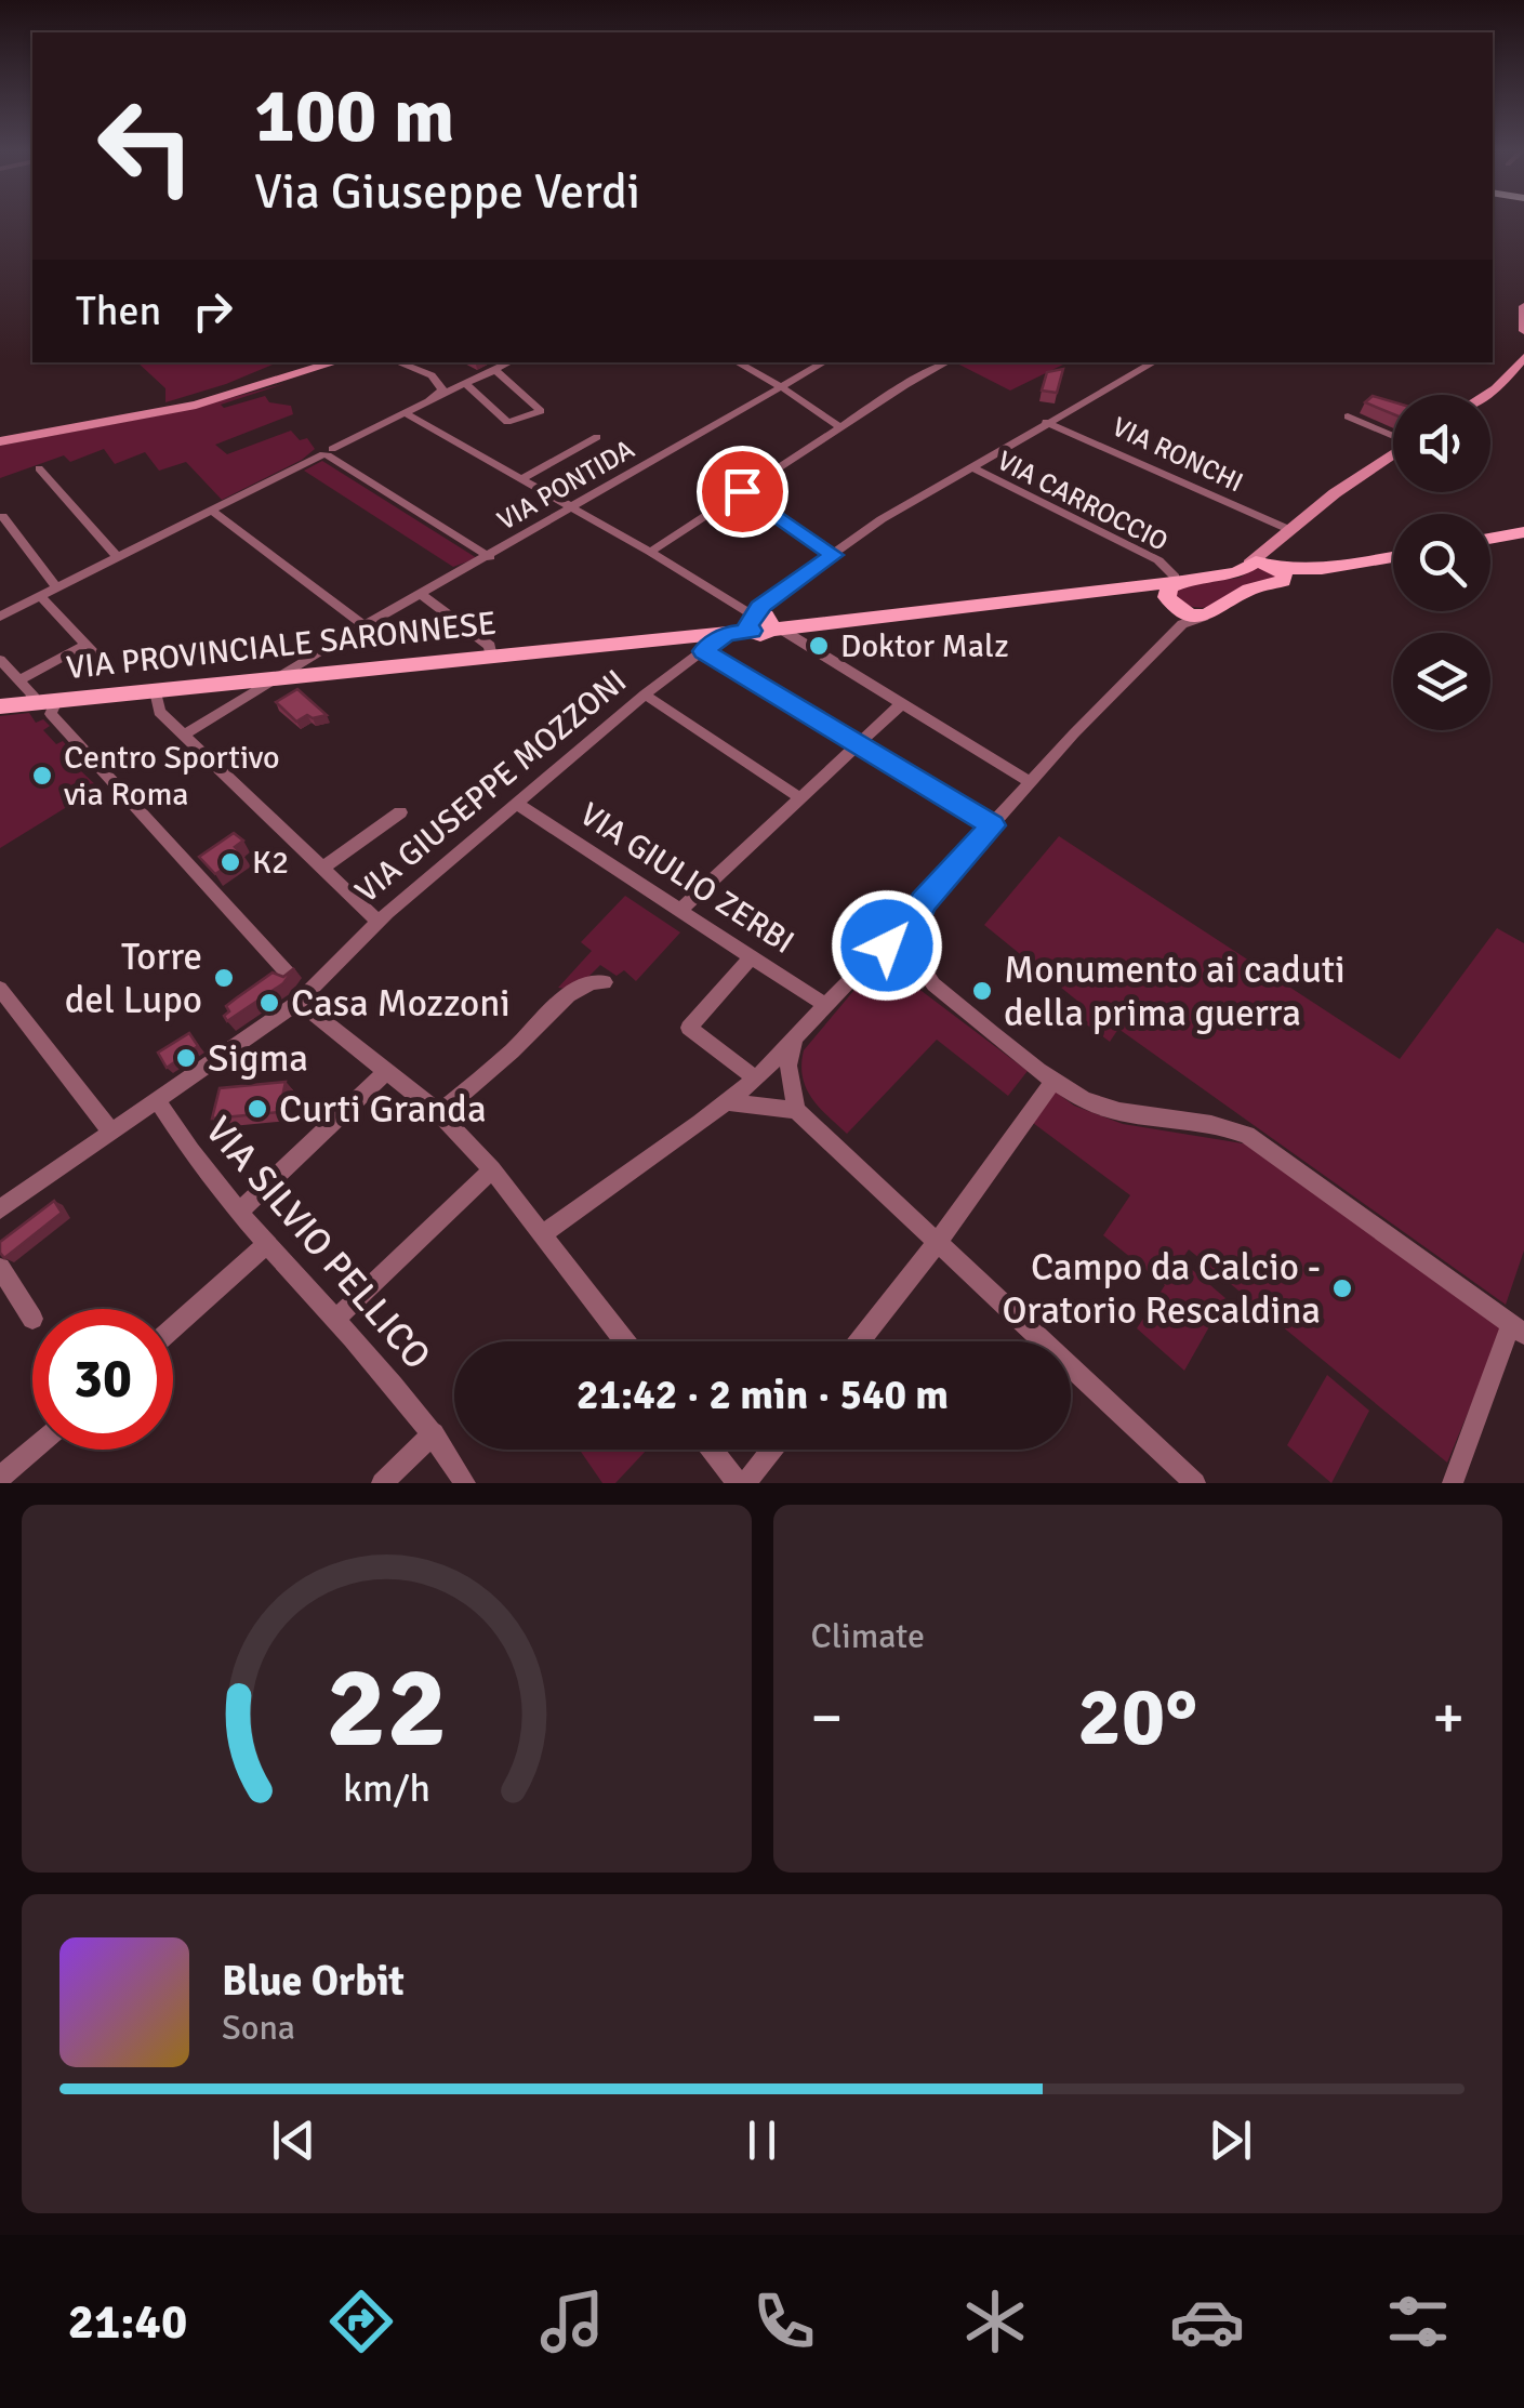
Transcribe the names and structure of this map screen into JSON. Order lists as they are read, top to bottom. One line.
{"streets":{"main road":["VIA PROVINCIALE SARONNESE"],"street":["VIA RONCHI","VIA PONTIDA","VIA CARROCCIO","VIA GIUSEPPE MOZZONI","VIA GIULIO ZERBI","VIA SILVIO PELLICO"]},"crossings":[["VIA PONTIDA","VIA PROVINCIALE SARONNESE"],["VIA CARROCCIO","VIA PROVINCIALE SARONNESE"],["VIA PROVINCIALE SARONNESE","VIA GIUSEPPE MOZZONI"],["VIA GIUSEPPE MOZZONI","VIA GIULIO ZERBI"],["VIA GIUSEPPE MOZZONI","VIA SILVIO PELLICO"]],"places":["Doktor Malz","Centro Sportivo via Roma","K2","Torre del Lupo","Monumento ai caduti della prima guerra","Casa Mozzoni","Sigma","Curti Granda","Campo da Calcio - Oratorio Rescaldina"],"page":{"turn":["100 m","Via Giuseppe Verdi"],"then":"Then","limit":"30","trip":"21:42 · 2 min · 540 m","tile":"Climate","heat":["−","20°","+"],"song":["Blue Orbit","Sona"],"tabs":"21:40","gauge":["22","km/h"]}}
